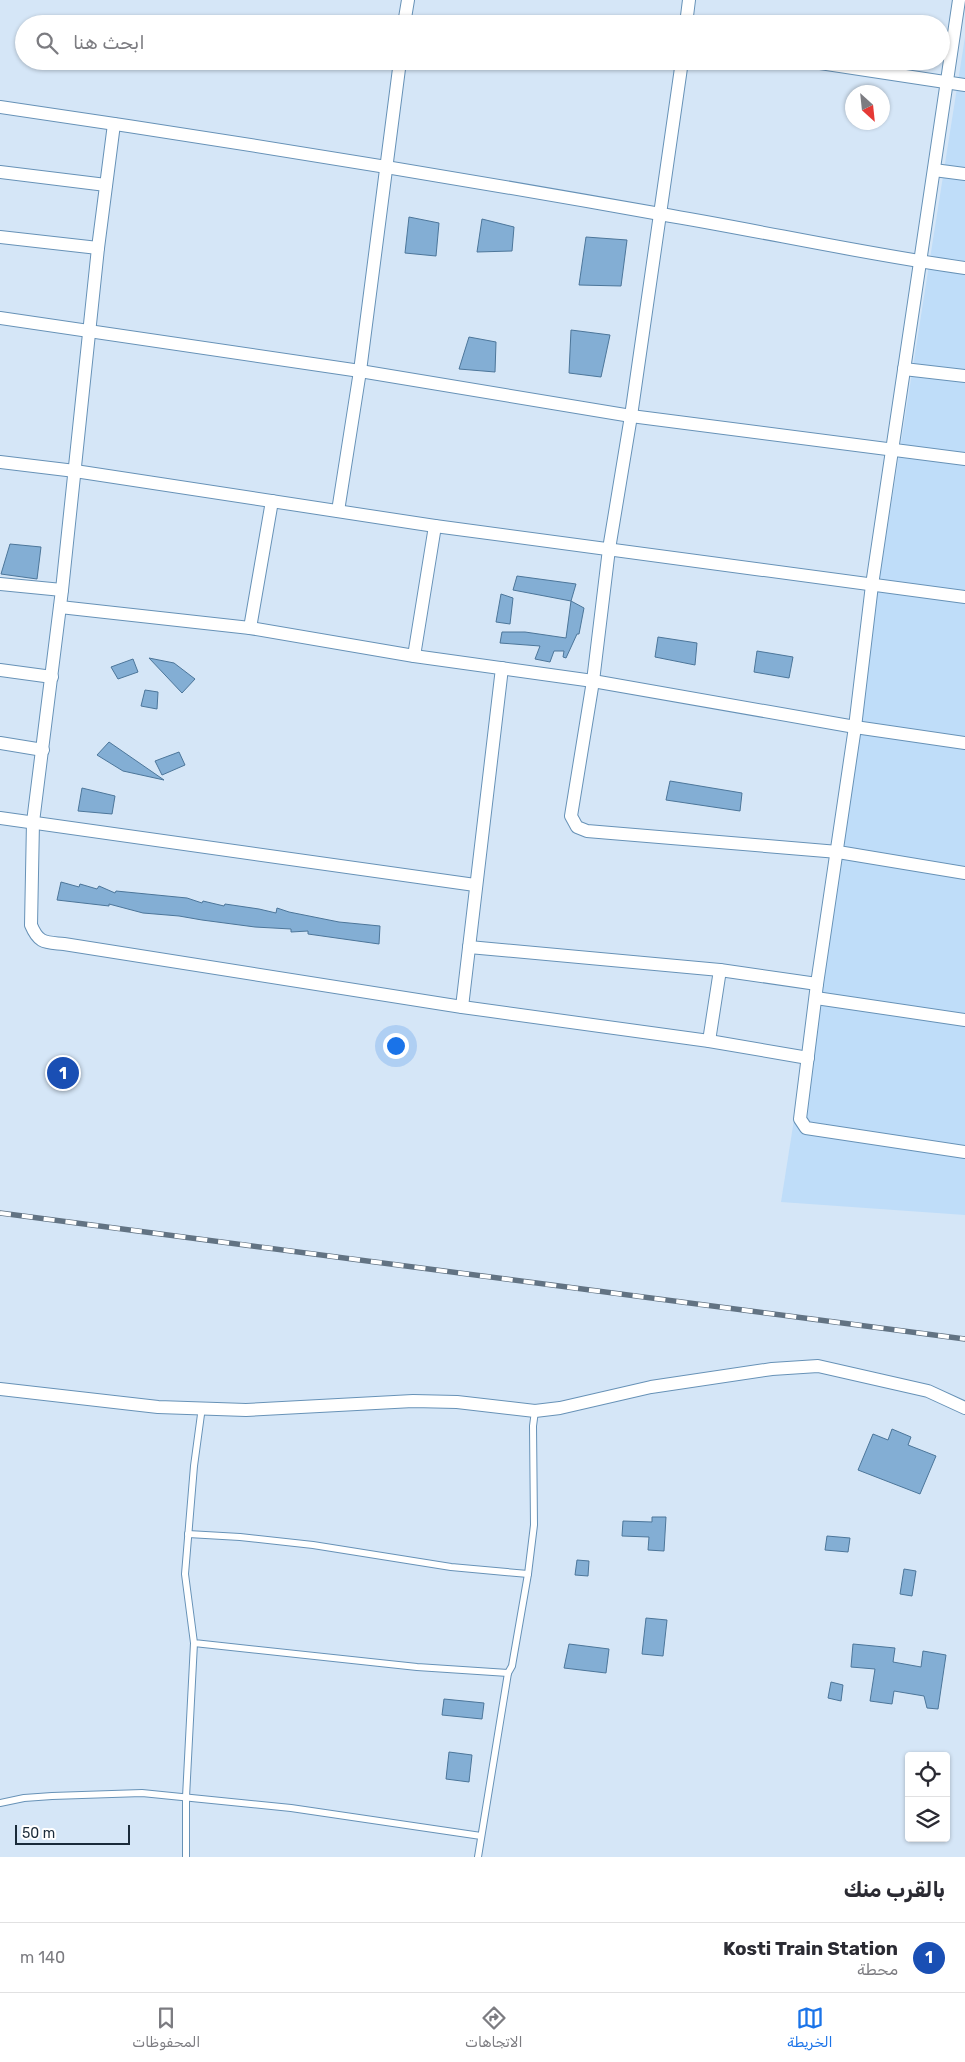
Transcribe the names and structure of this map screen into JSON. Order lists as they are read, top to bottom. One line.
{"scale_bar":"50 m","north":"bottom right","page":{"search":"ابحث هنا","pins":"1","scale":"50 m","heading":"بالقرب منك","list":[{"mark":"1","name":"Kosti Train Station","note":"محطة","value":"140 m"}],"nav":["الخريطة","الاتجاهات","المحفوظات"]}}
